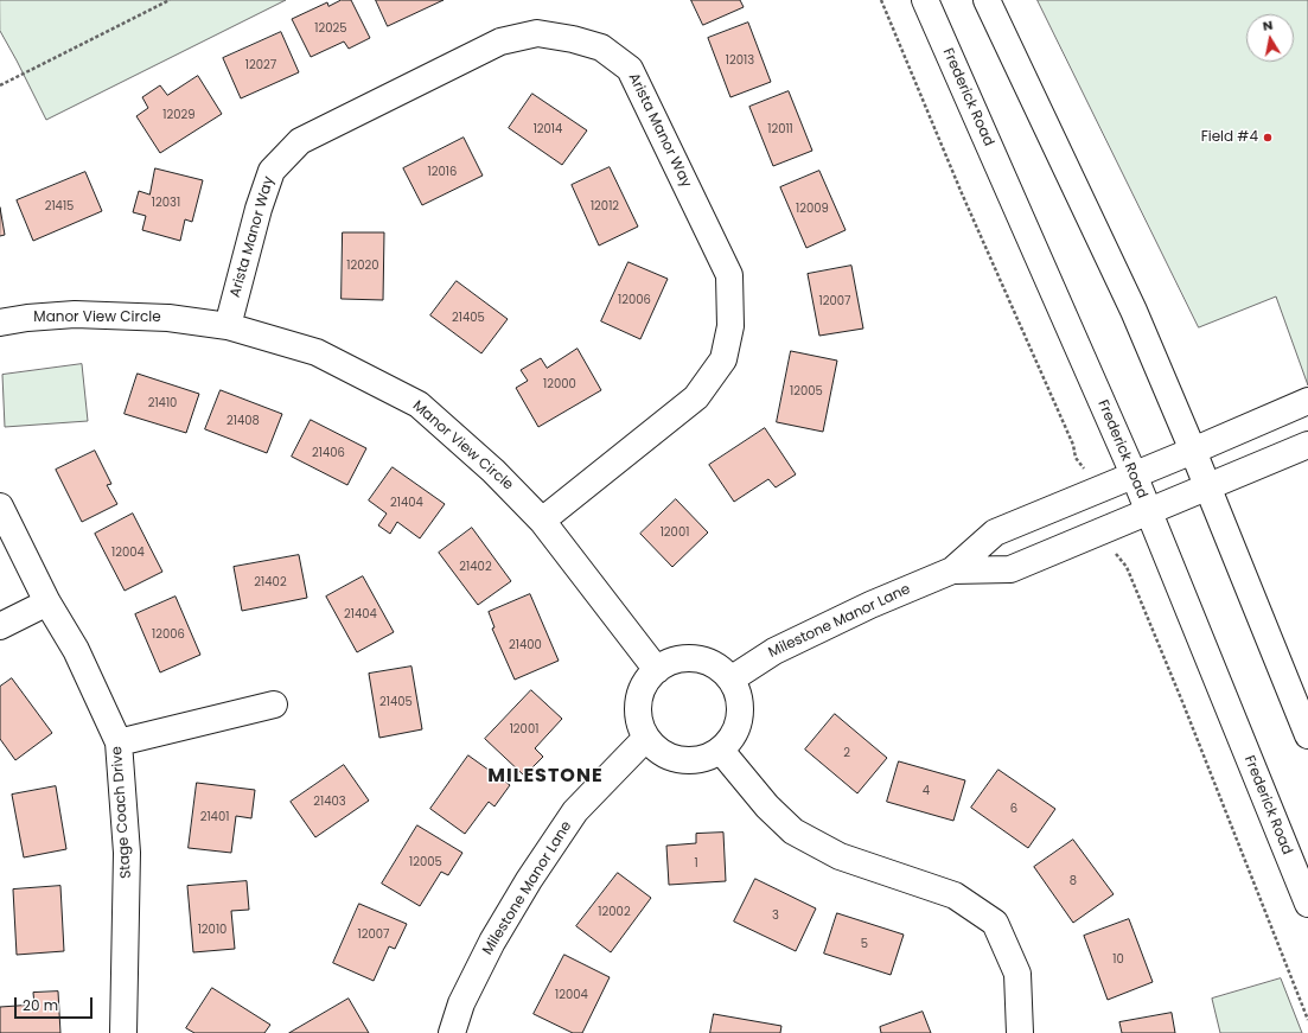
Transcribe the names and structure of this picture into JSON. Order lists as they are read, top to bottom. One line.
{"streets":{"street":["Frederick Road","Arista Manor Way","Manor View Circle","Milestone Manor Lane","Stage Coach Drive"]},"crossings":[["Frederick Road","Milestone Manor Lane"],["Arista Manor Way","Manor View Circle"],["Manor View Circle","Milestone Manor Lane"]],"districts":["MILESTONE"],"places":["Field #4"],"house_numbers":["12025","12013","12027","12029","12014","12011","12016","12031","21415","12012","12009","12020","12006","12007","21405","12000","12005","21410","21408","21406","21404","12001","12004","21402","21402","21404","12006","21400","21405","12001","2","4","21403","6","21401","12005","1","8","12002","3","12010","12007","5","10","12004"],"scale_bar":"20 m","north":"top"}
